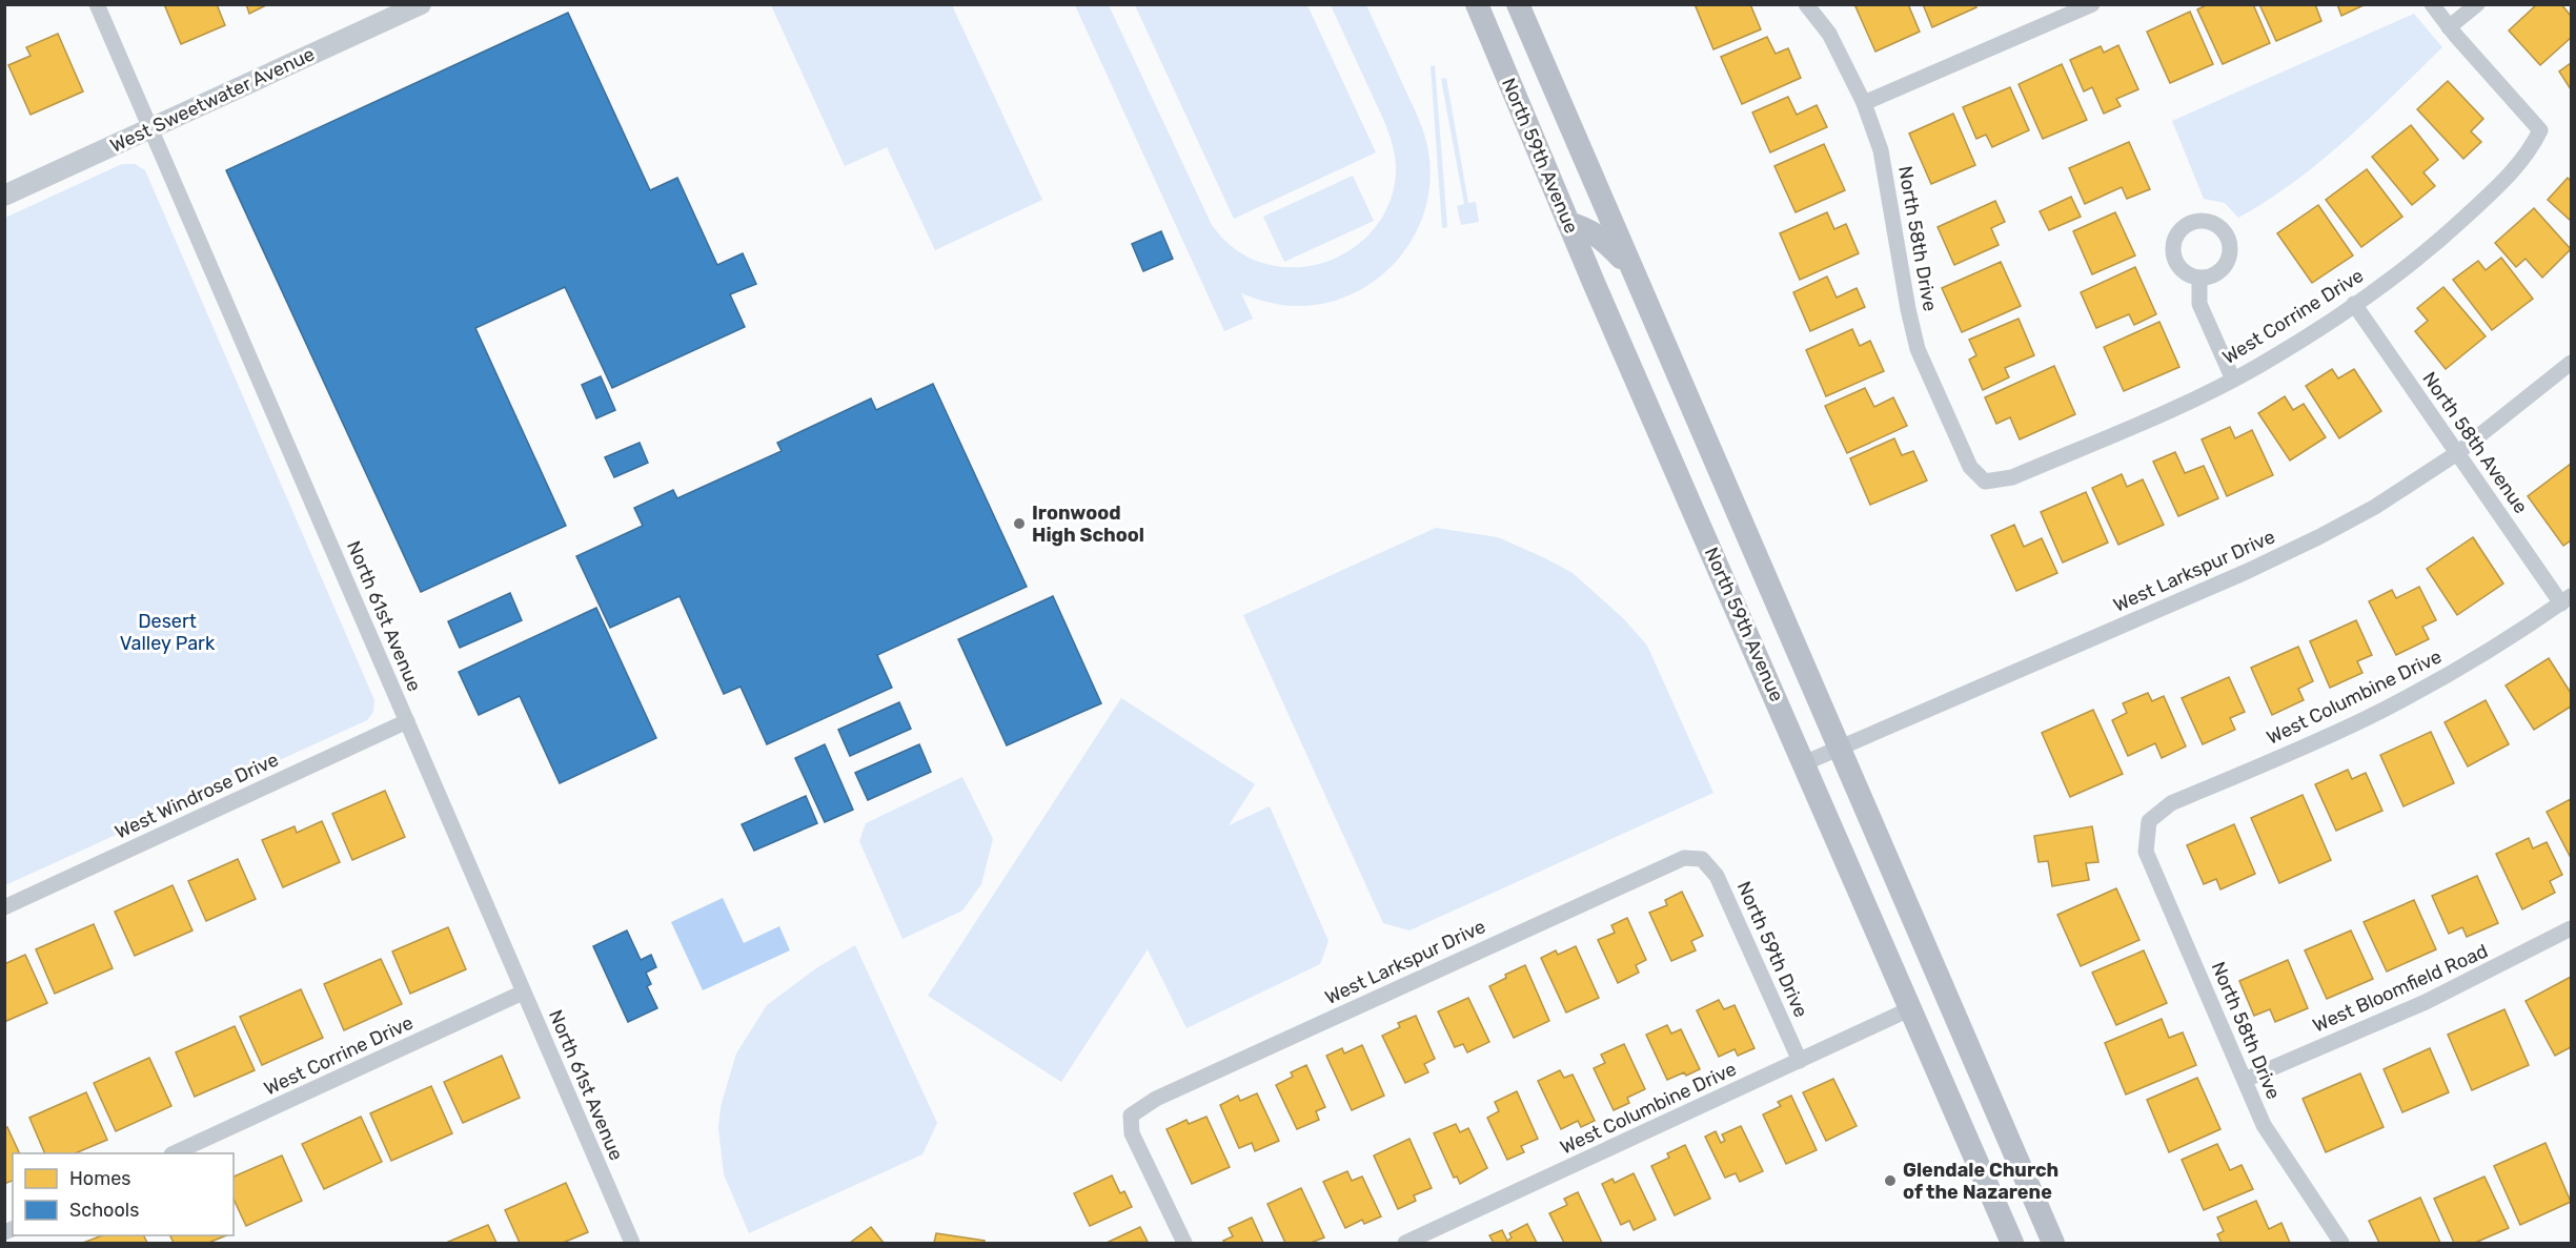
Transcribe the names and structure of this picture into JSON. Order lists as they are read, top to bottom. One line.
{"streets":{"main road":["North 59th Avenue"],"street":["West Sweetwater Avenue","North 58th Drive","West Corrine Drive","North 58th Avenue","West Larkspur Drive","North 61st Avenue","West Columbine Drive","West Windrose Drive","North 59th Drive","West Bloomfield Road"]},"crossings":[["West Sweetwater Avenue","North 61st Avenue"],["North 59th Avenue","West Larkspur Drive"],["North 59th Avenue","West Columbine Drive"],["North 58th Drive","West Corrine Drive"],["North 58th Drive","West Columbine Drive"],["North 58th Drive","West Bloomfield Road"],["West Corrine Drive","North 58th Avenue"],["West Corrine Drive","North 61st Avenue"],["North 58th Avenue","West Larkspur Drive"],["North 58th Avenue","West Columbine Drive"],["West Larkspur Drive","North 59th Drive"],["North 61st Avenue","West Windrose Drive"],["West Columbine Drive","North 59th Drive"]],"parks":["Desert Valley Park"],"places":["Ironwood High School","Glendale Church of the Nazarene"],"legend":["Homes","Schools"]}
